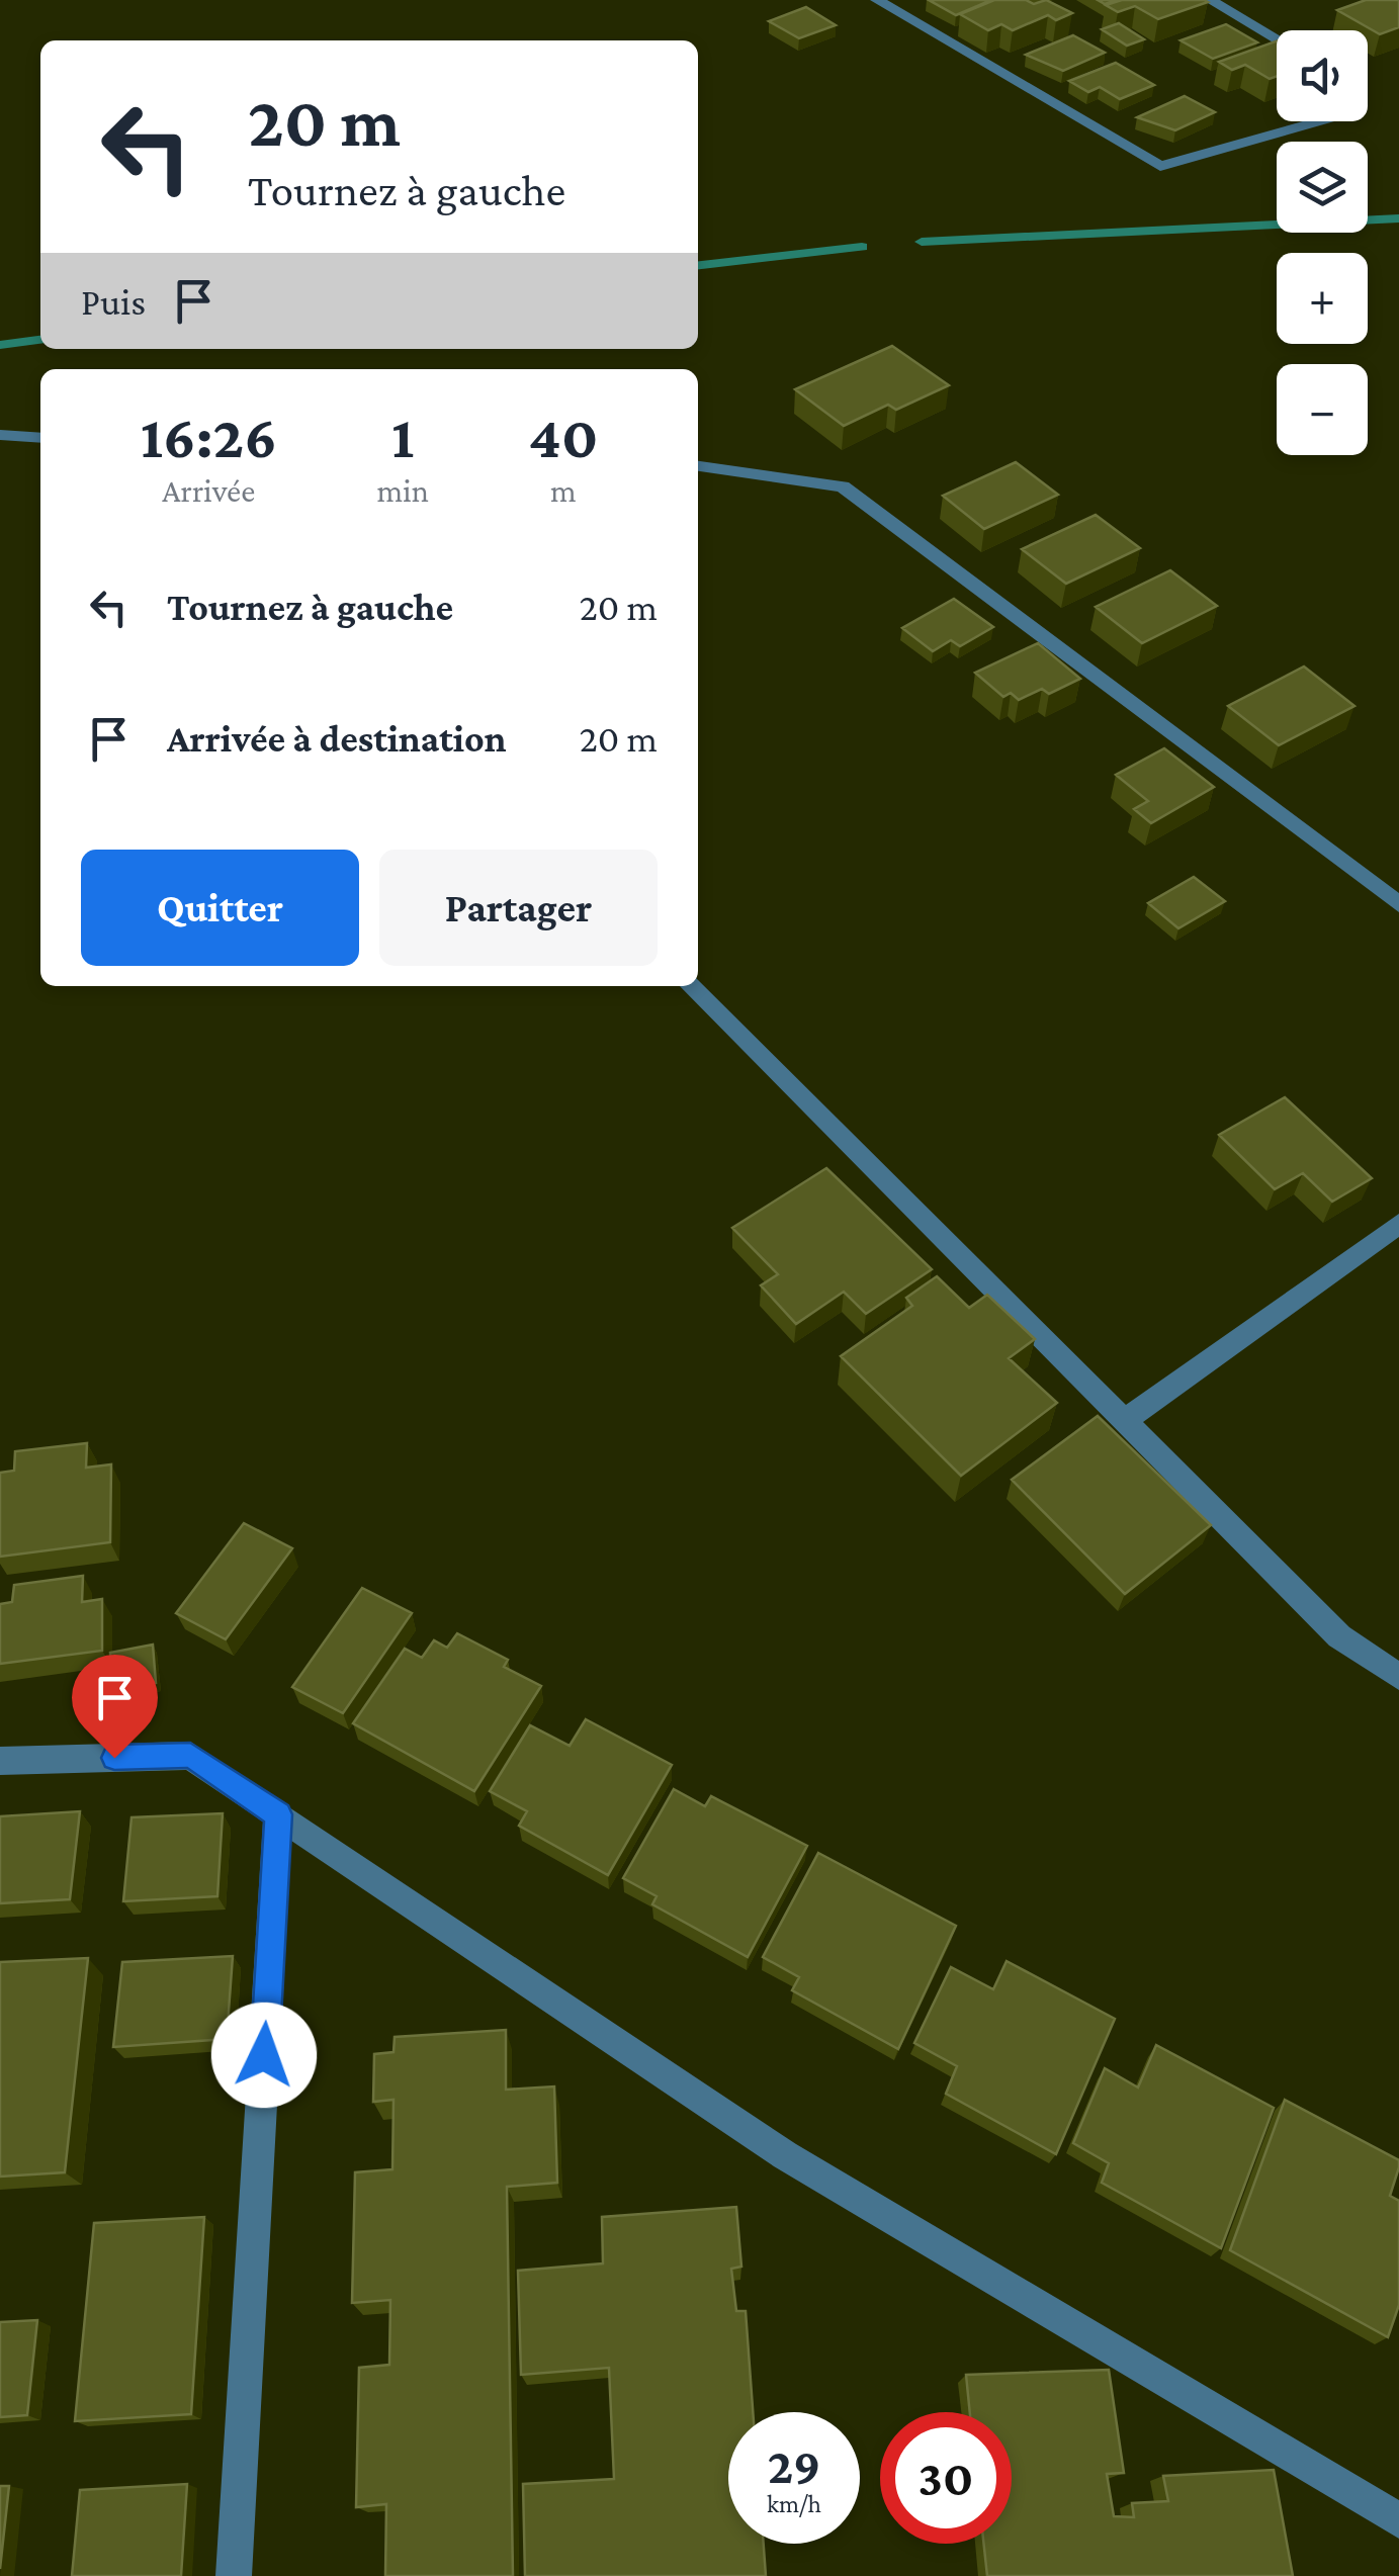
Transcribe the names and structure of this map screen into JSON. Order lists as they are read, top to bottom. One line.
{"page":{"map_buttons":["+","−"],"turn":["20 m","Tournez à gauche"],"then":"Puis","eta":["16:26","Arrivée","1","min","40","m"],"list":[{"name":"Tournez à gauche","value":"20 m"},{"name":"Arrivée à destination","value":"20 m"}],"buttons":["Quitter","Partager"],"speed":"29 km/h","limit":"30"}}
